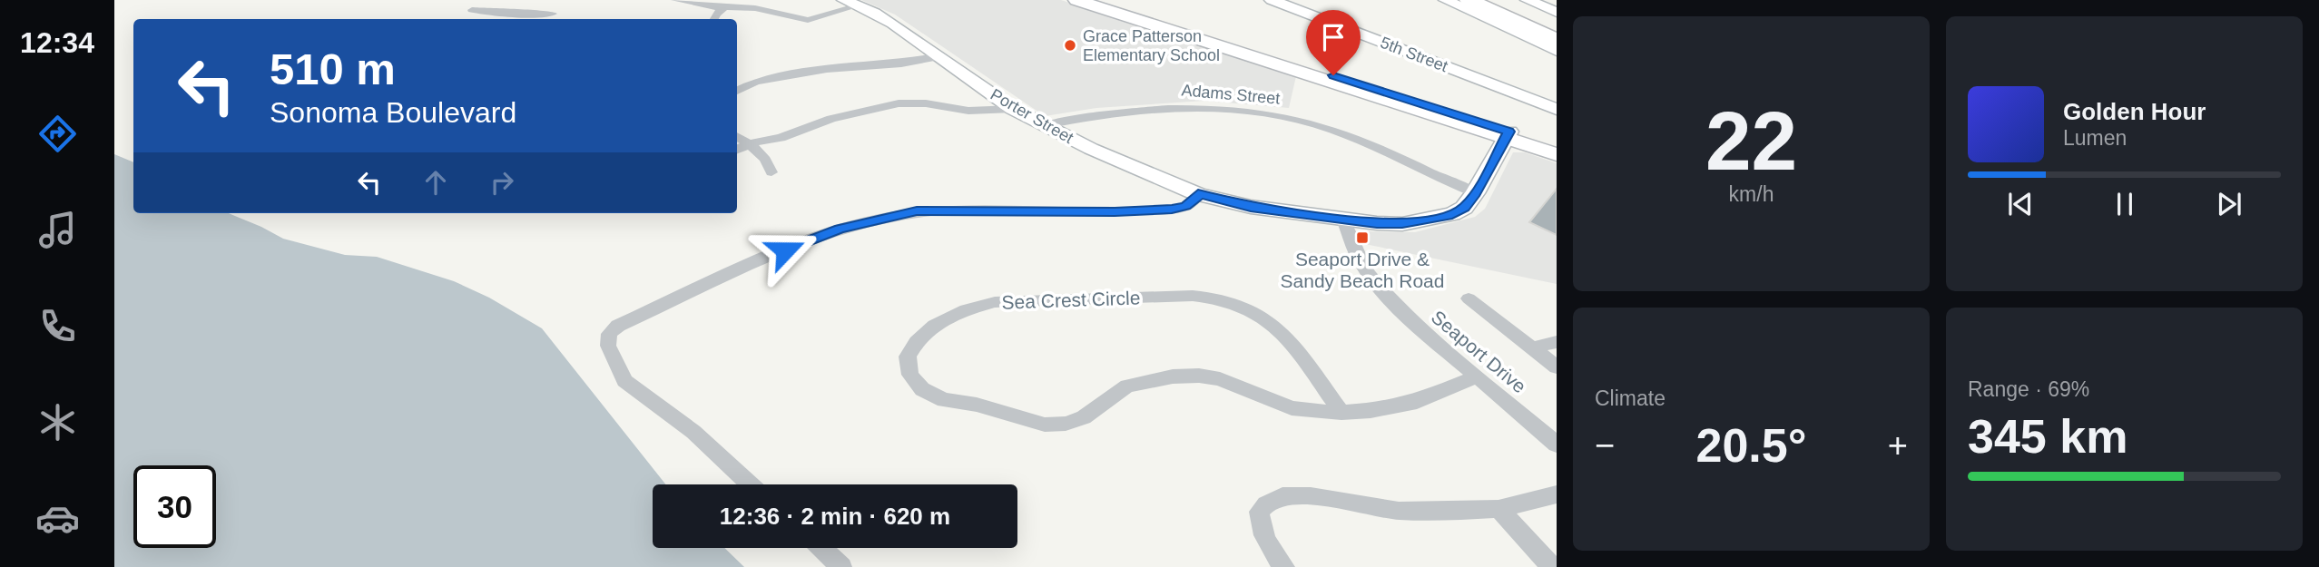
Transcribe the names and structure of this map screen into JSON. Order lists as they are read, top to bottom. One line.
{"streets":{"street":["5th Street","Adams Street","Porter Street","Sea Crest Circle","Seaport Drive"]},"crossings":[["Adams Street","Porter Street"],["Porter Street","Seaport Drive"],["Sea Crest Circle","Seaport Drive"]],"places":{"other":["Grace Patterson Elementary School"],"transit":["Seaport Drive & Sandy Beach Road"]},"page":{"tabs":"12:34","tile":[["22","km/h"],"Climate",["Range · 69%","345 km"]],"turn":["510 m","Sonoma Boulevard"],"song":["Golden Hour","Lumen"],"heat":["−","20.5°","+"],"limit":"30","trip":"12:36 · 2 min · 620 m"}}
